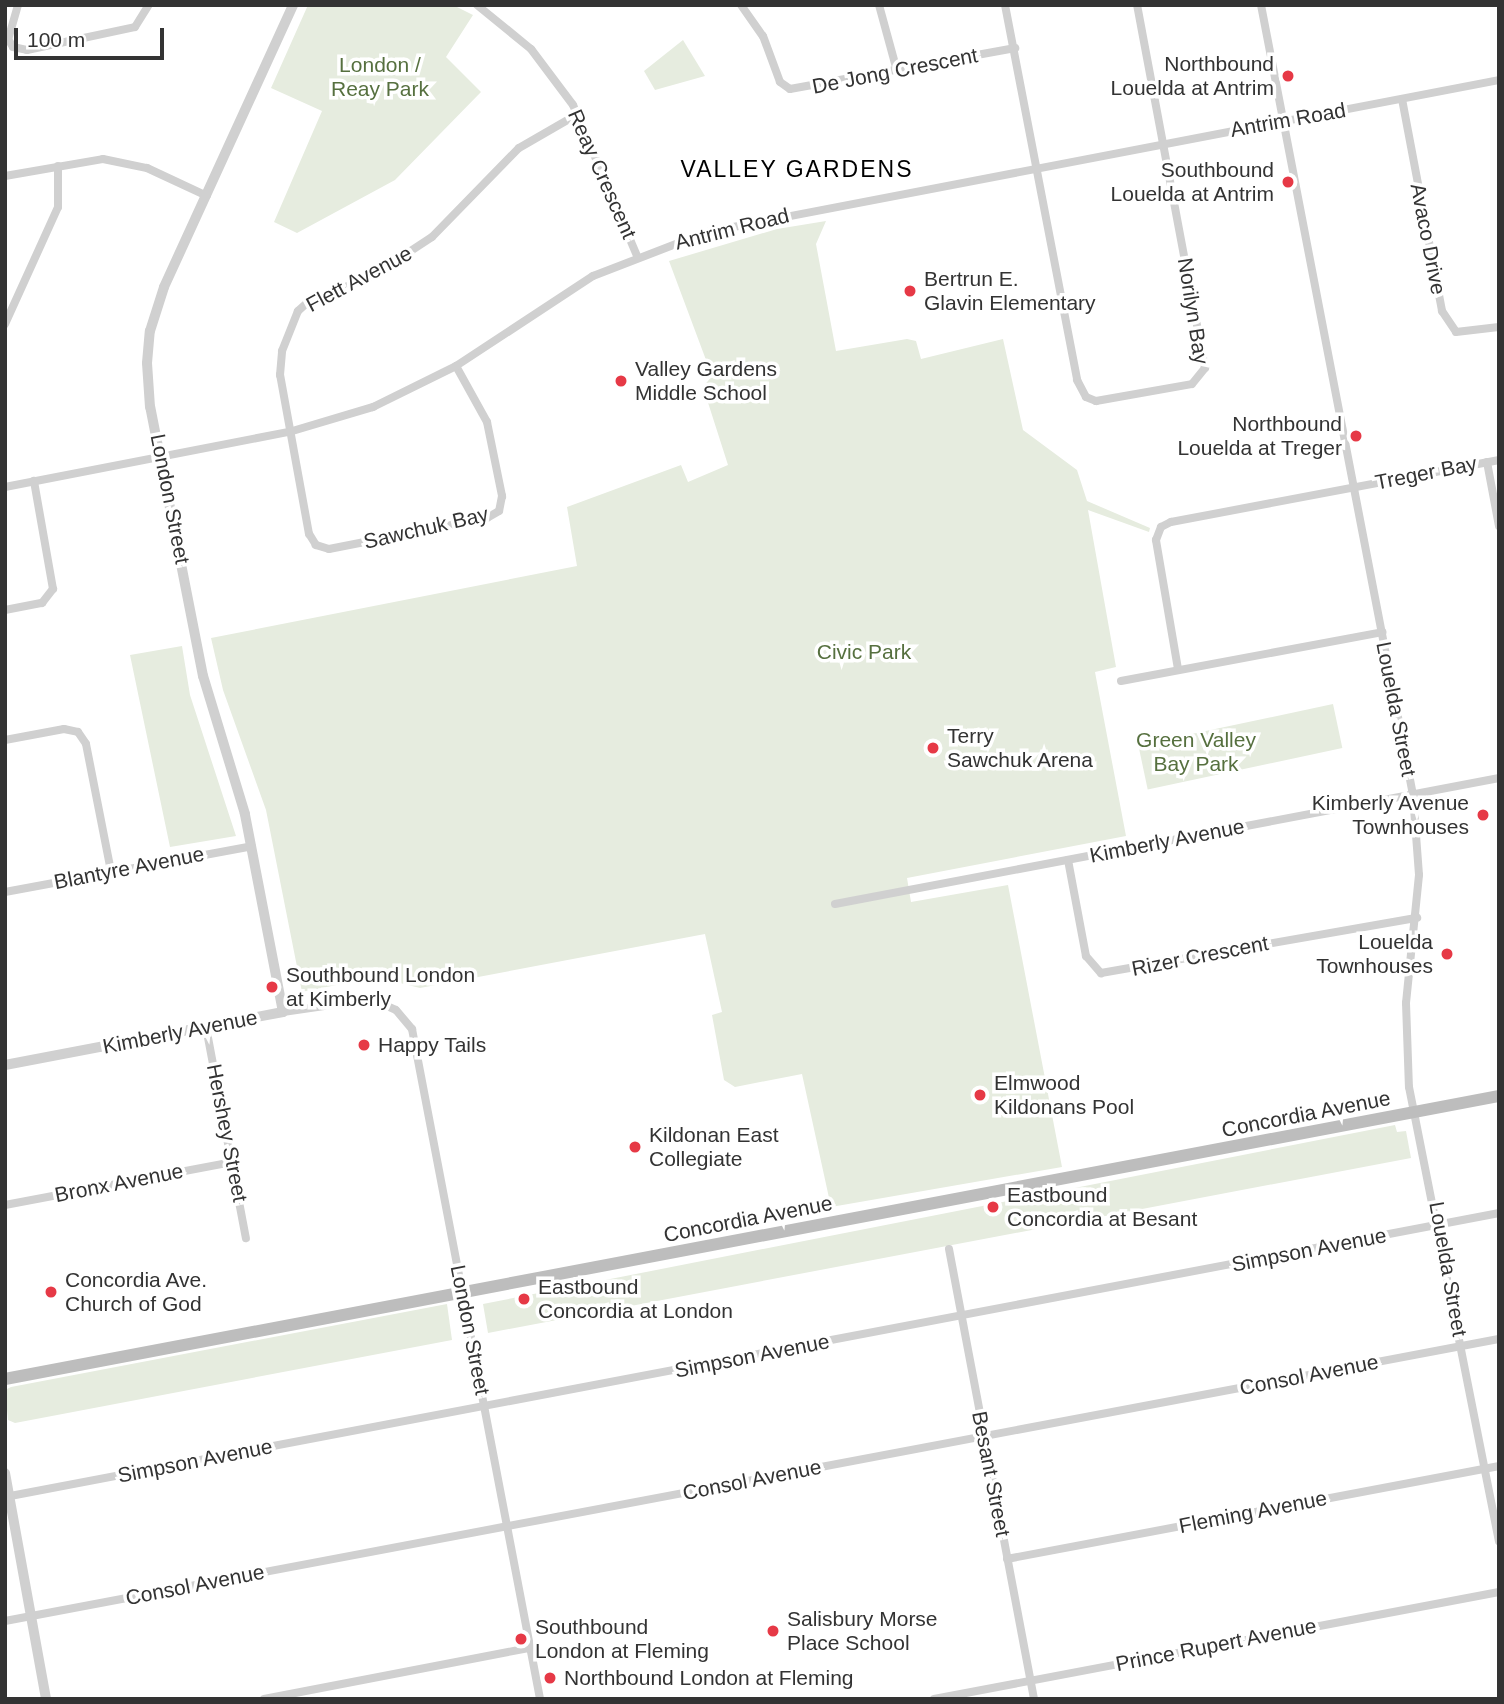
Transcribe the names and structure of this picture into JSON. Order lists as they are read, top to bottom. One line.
{"streets":{"main road":["Concordia Avenue"],"street":["De Jong Crescent","Antrim Road","Reay Crescent","Avaco Drive","Flett Avenue","Norilyn Bay","Treger Bay","London Street","Sawchuk Bay","Louelda Street","Kimberly Avenue","Blantyre Avenue","Rizer Crescent","Hershey Street","Bronx Avenue","Simpson Avenue","Consol Avenue","Besant Street","Fleming Avenue","Prince Rupert Avenue"]},"crossings":[["Antrim Road","Reay Crescent"],["Antrim Road","Avaco Drive"],["Antrim Road","Flett Avenue"],["Antrim Road","Norilyn Bay"],["Antrim Road","London Street"],["Antrim Road","Sawchuk Bay"],["Antrim Road","Louelda Street"],["Reay Crescent","Flett Avenue"],["Flett Avenue","Sawchuk Bay"],["Treger Bay","Louelda Street"],["London Street","Kimberly Avenue"],["London Street","Blantyre Avenue"],["London Street","Concordia Avenue"],["London Street","Simpson Avenue"],["London Street","Consol Avenue"],["Louelda Street","Kimberly Avenue"],["Louelda Street","Rizer Crescent"],["Louelda Street","Concordia Avenue"],["Louelda Street","Simpson Avenue"],["Louelda Street","Consol Avenue"],["Louelda Street","Fleming Avenue"],["Kimberly Avenue","Rizer Crescent"],["Kimberly Avenue","Hershey Street"],["Hershey Street","Bronx Avenue"],["Simpson Avenue","Besant Street"],["Consol Avenue","Besant Street"],["Besant Street","Fleming Avenue"],["Besant Street","Prince Rupert Avenue"]],"districts":["VALLEY GARDENS"],"parks":["London / Reay Park","Civic Park","Green Valley Bay Park"],"places":["Northbound Louelda at Antrim","Southbound Louelda at Antrim","Bertrun E. Glavin Elementary","Valley Gardens Middle School","Northbound Louelda at Treger","Terry Sawchuk Arena","Kimberly Avenue Townhouses","Louelda Townhouses","Southbound London at Kimberly","Happy Tails","Elmwood Kildonans Pool","Kildonan East Collegiate","Eastbound Concordia at Besant","Concordia Ave. Church of God","Eastbound Concordia at London","Salisbury Morse Place School","Southbound London at Fleming","Northbound London at Fleming"],"scale_bar":"100 m"}
